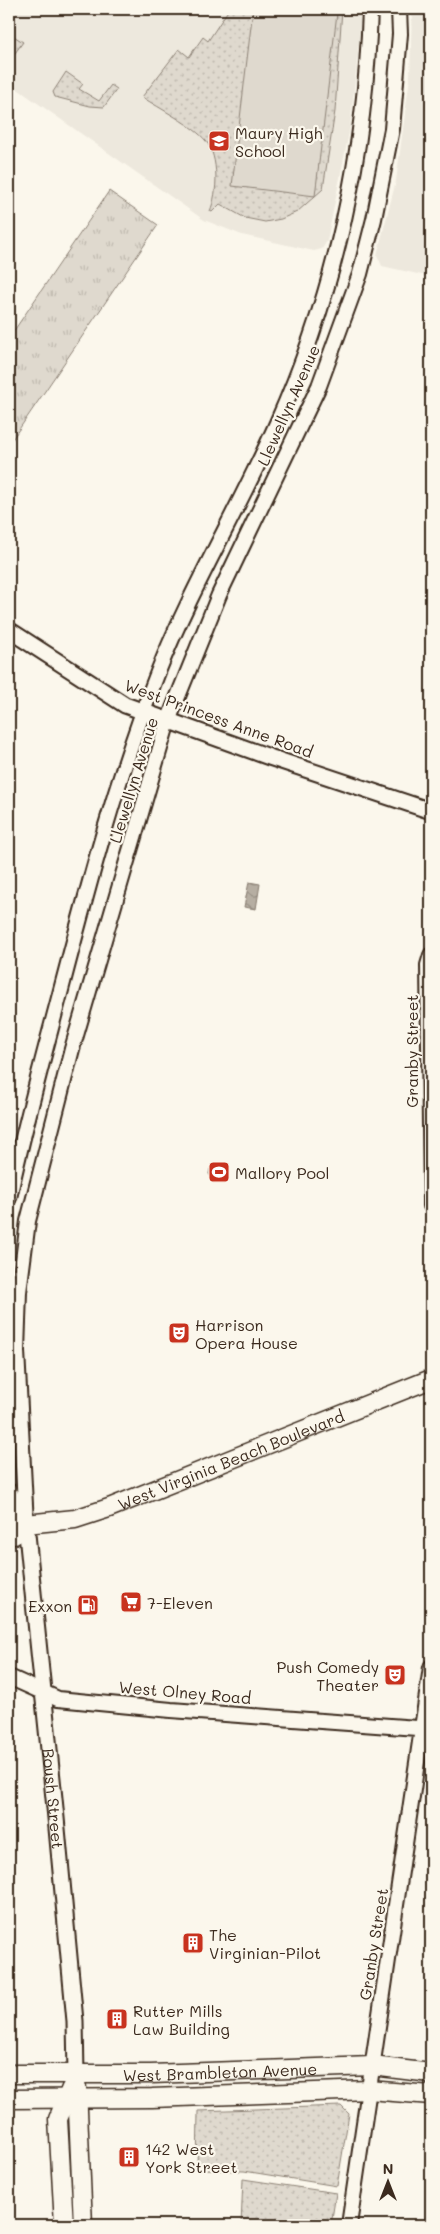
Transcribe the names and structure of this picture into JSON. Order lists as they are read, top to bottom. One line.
{"streets":{"main road":["West Princess Anne Road","West Virginia Beach Boulevard","Boush Street","West Brambleton Avenue"],"street":["Llewellyn Avenue","Granby Street","West Olney Road"]},"crossings":[["Llewellyn Avenue","West Princess Anne Road"],["Llewellyn Avenue","West Virginia Beach Boulevard"],["Llewellyn Avenue","Boush Street"],["Granby Street","West Olney Road"],["Granby Street","West Brambleton Avenue"],["West Virginia Beach Boulevard","Boush Street"],["West Olney Road","Boush Street"],["Boush Street","West Brambleton Avenue"]],"places":{"school or university":["Maury High School"],"sports":["Mallory Pool"],"theatre":["Harrison Opera House","Push Comedy Theater"],"supermarket":["7-Eleven"],"fuel station":["Exxon"],"building":["The Virginian-Pilot","Rutter Mills Law Building","142 West York Street"]},"north":"top"}
